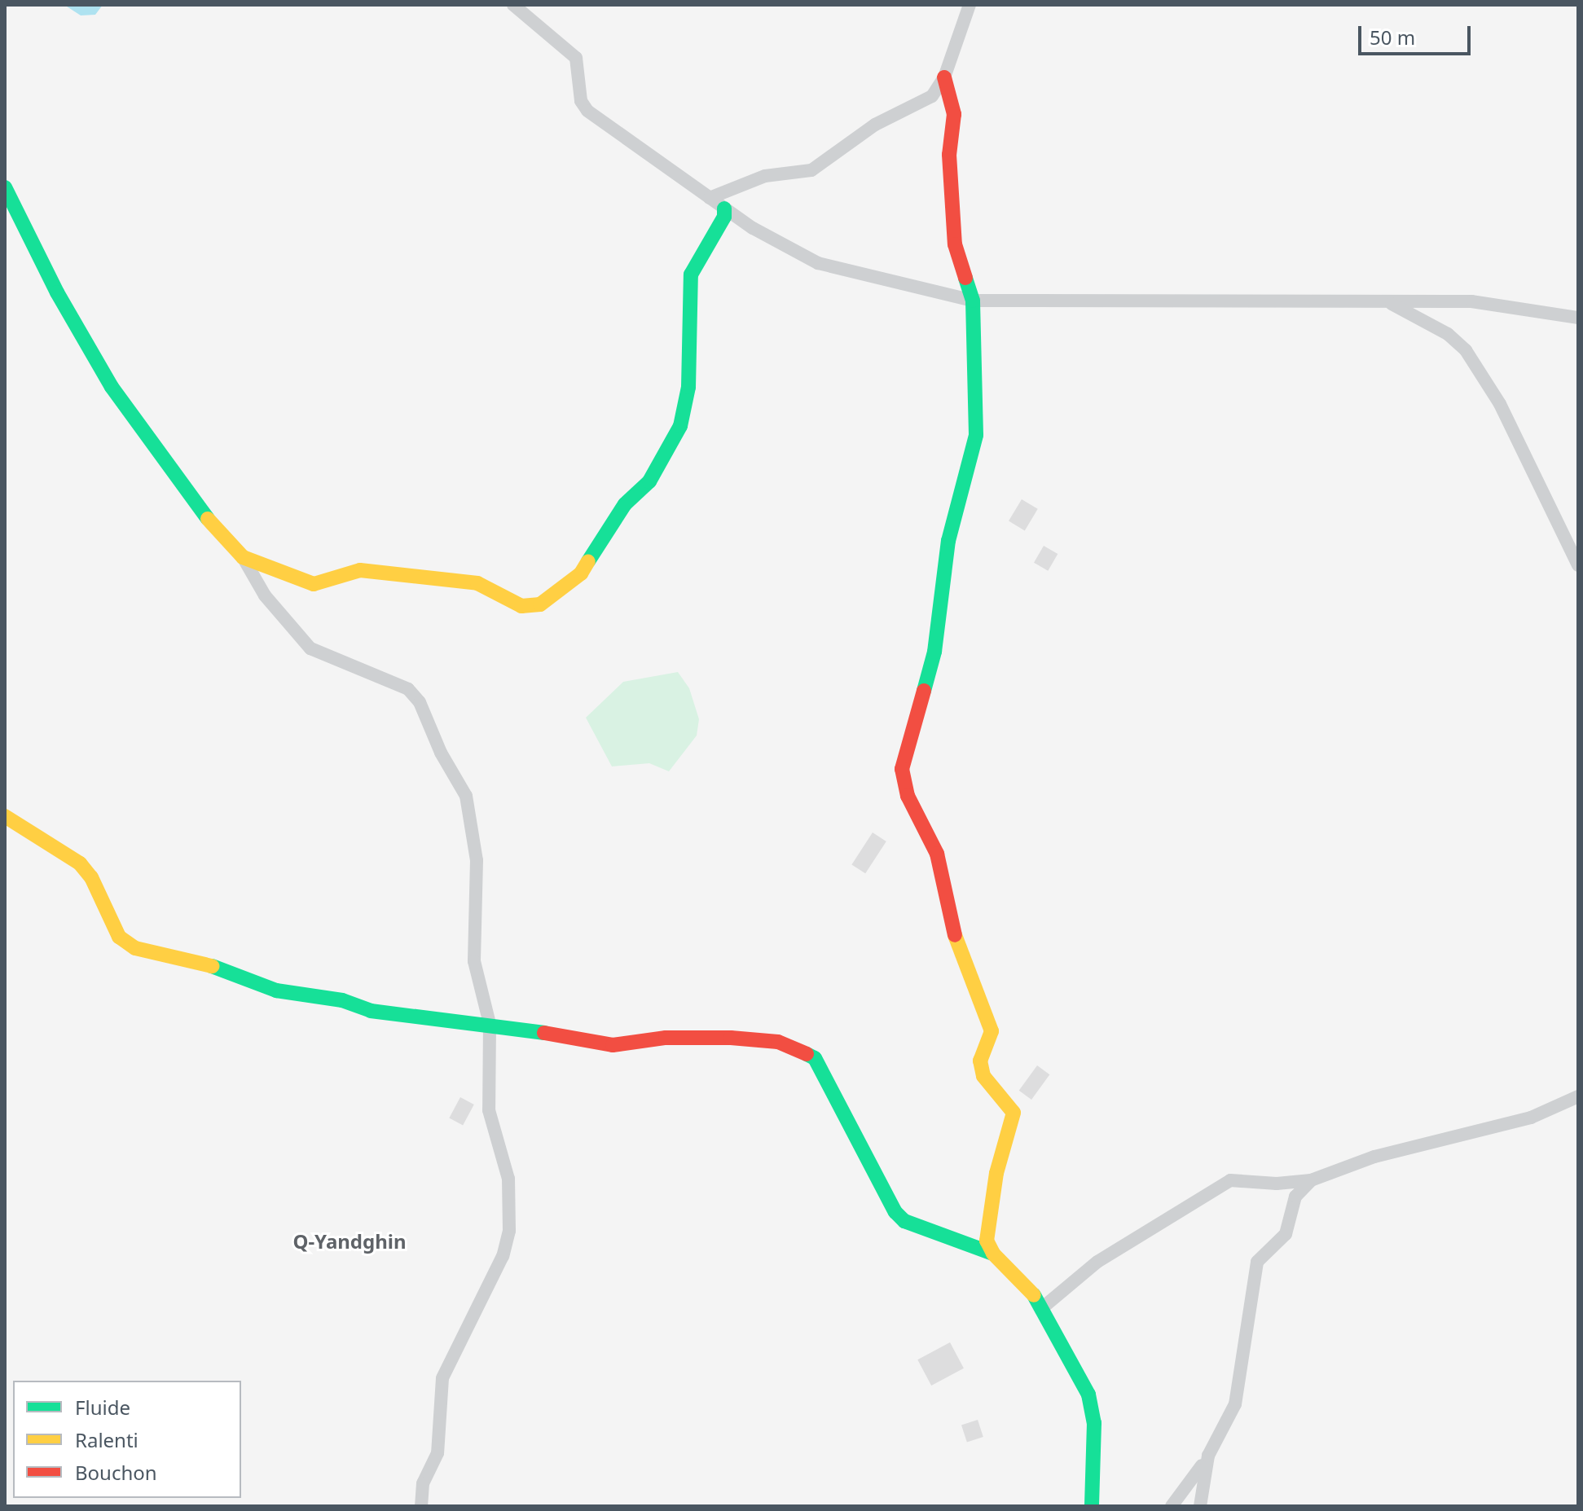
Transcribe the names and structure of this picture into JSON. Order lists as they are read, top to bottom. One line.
{"districts":["Q-Yandghin"],"legend":["Fluide","Ralenti","Bouchon"],"scale_bar":"50 m"}
